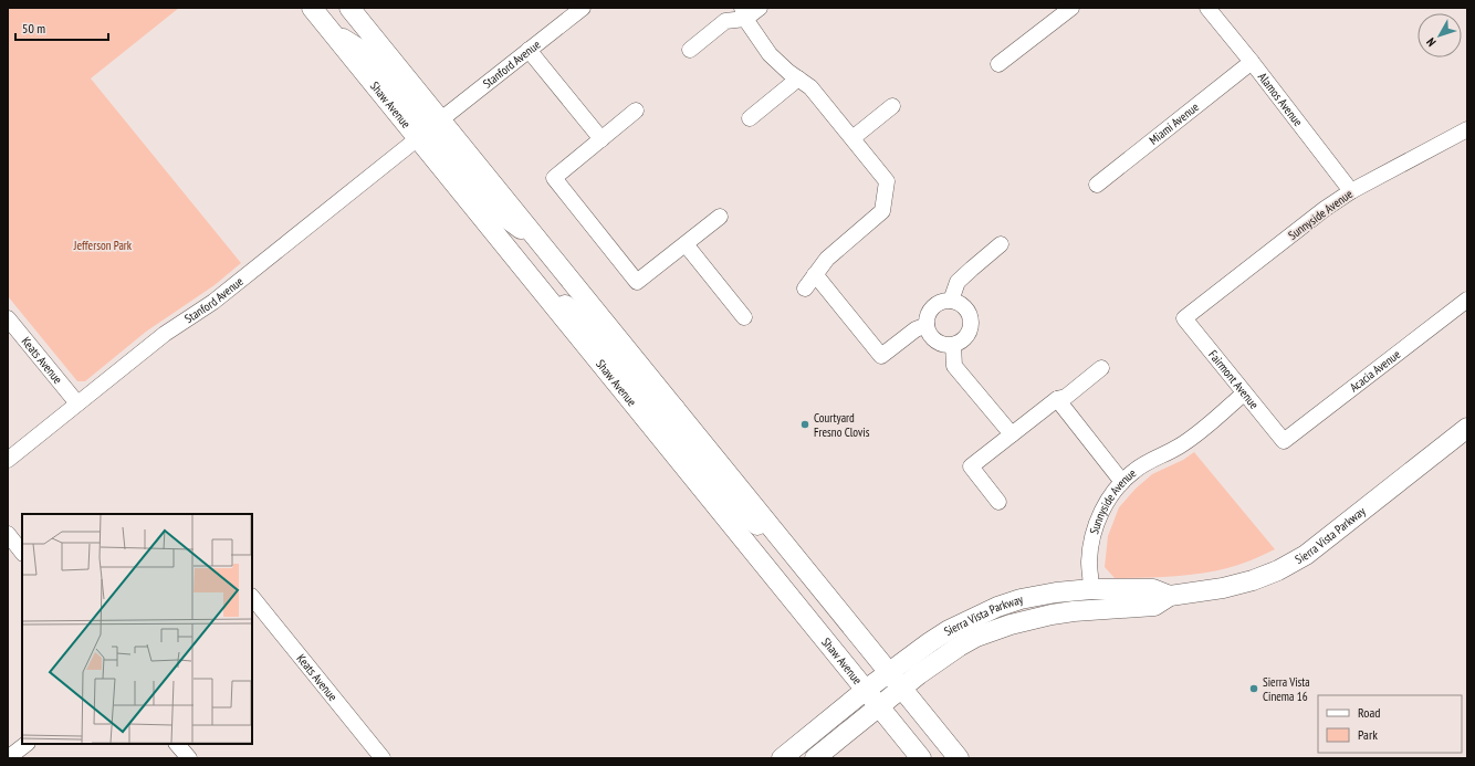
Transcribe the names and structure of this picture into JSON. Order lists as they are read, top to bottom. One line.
{"streets":{"main road":["Shaw Avenue","Sierra Vista Parkway"],"street":["Stanford Avenue","Alamos Avenue","Miami Avenue","Sunnyside Avenue","Keats Avenue","Acacia Avenue","Fairmont Avenue"]},"crossings":[["Stanford Avenue","Shaw Avenue"],["Stanford Avenue","Keats Avenue"],["Alamos Avenue","Miami Avenue"],["Alamos Avenue","Sunnyside Avenue"],["Sunnyside Avenue","Fairmont Avenue"],["Sunnyside Avenue","Sierra Vista Parkway"],["Acacia Avenue","Fairmont Avenue"]],"parks":["Jefferson Park"],"places":["Courtyard Fresno Clovis","Sierra Vista Cinema 16"],"legend":["Road","Park"],"scale_bar":"50 m","north":"bottom left"}
